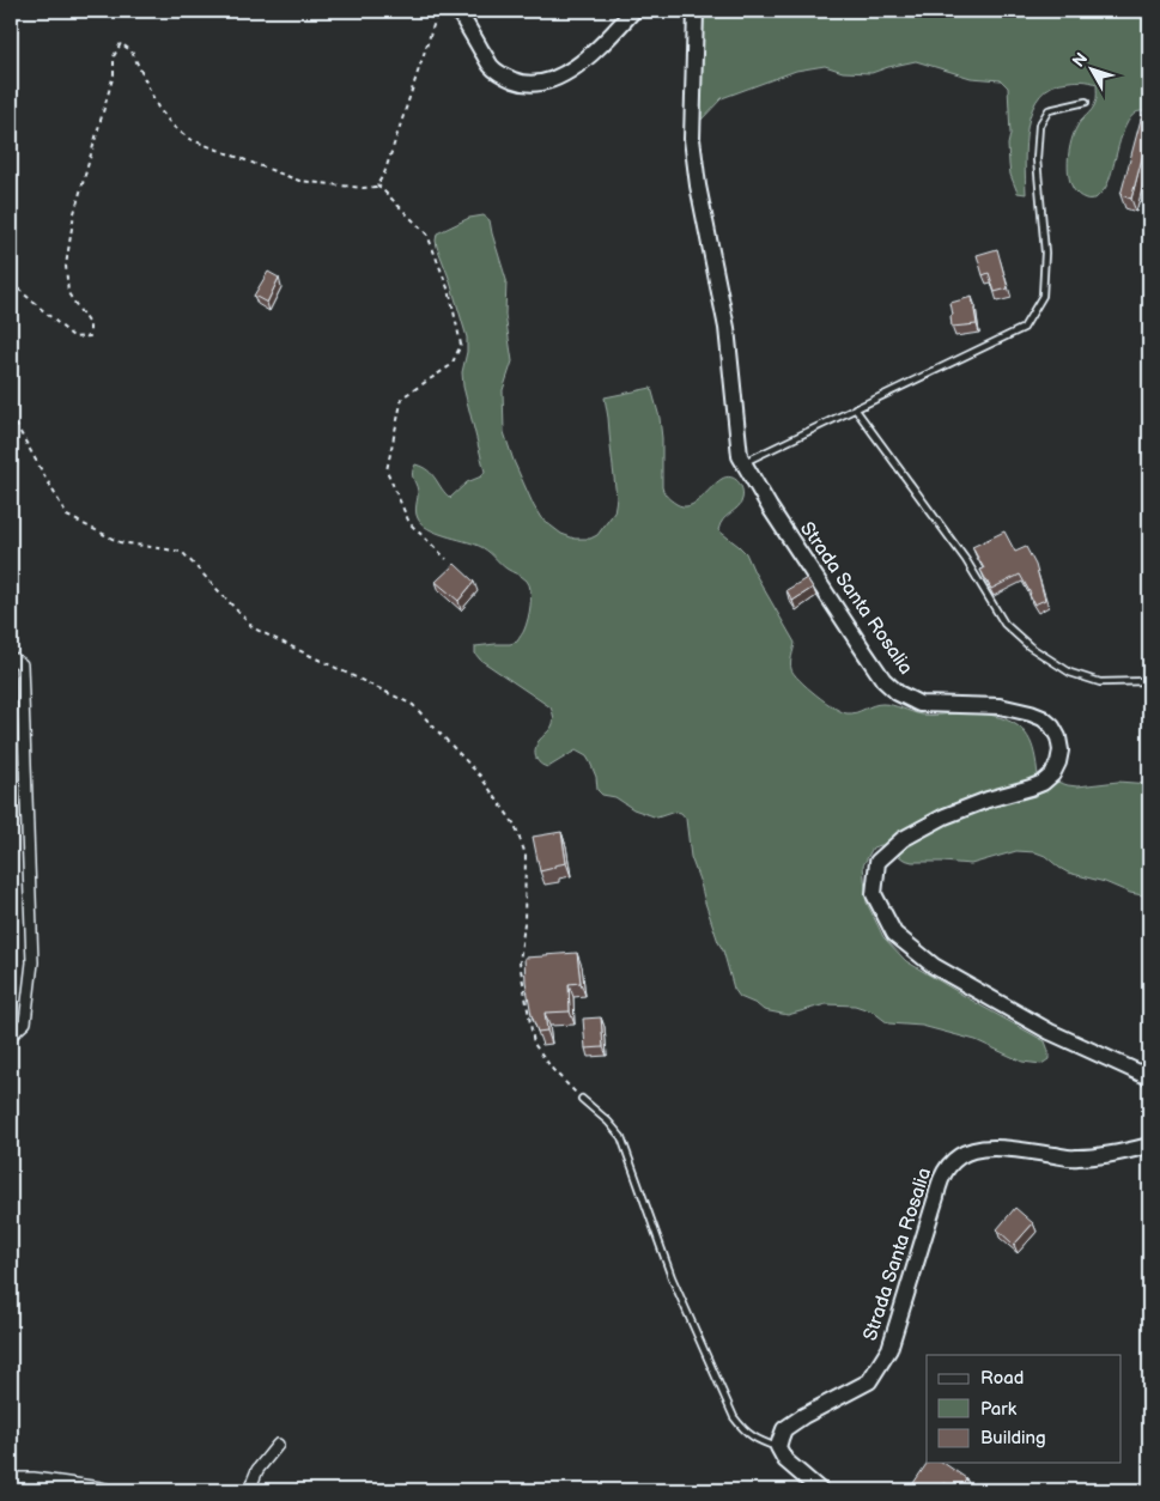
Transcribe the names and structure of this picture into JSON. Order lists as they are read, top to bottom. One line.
{"streets":{"street":["Strada Santa Rosalia"]},"legend":["Road","Park","Building"],"north":"top left"}
